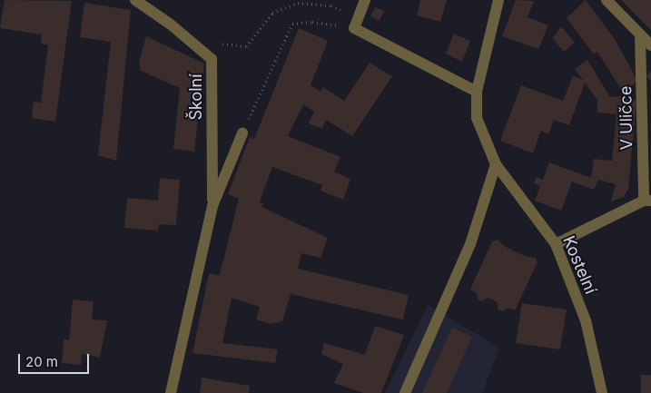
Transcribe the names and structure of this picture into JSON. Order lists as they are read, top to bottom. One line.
{"streets":{"street":["Školní","V Uličce","Kostelní"]},"scale_bar":"20 m"}
